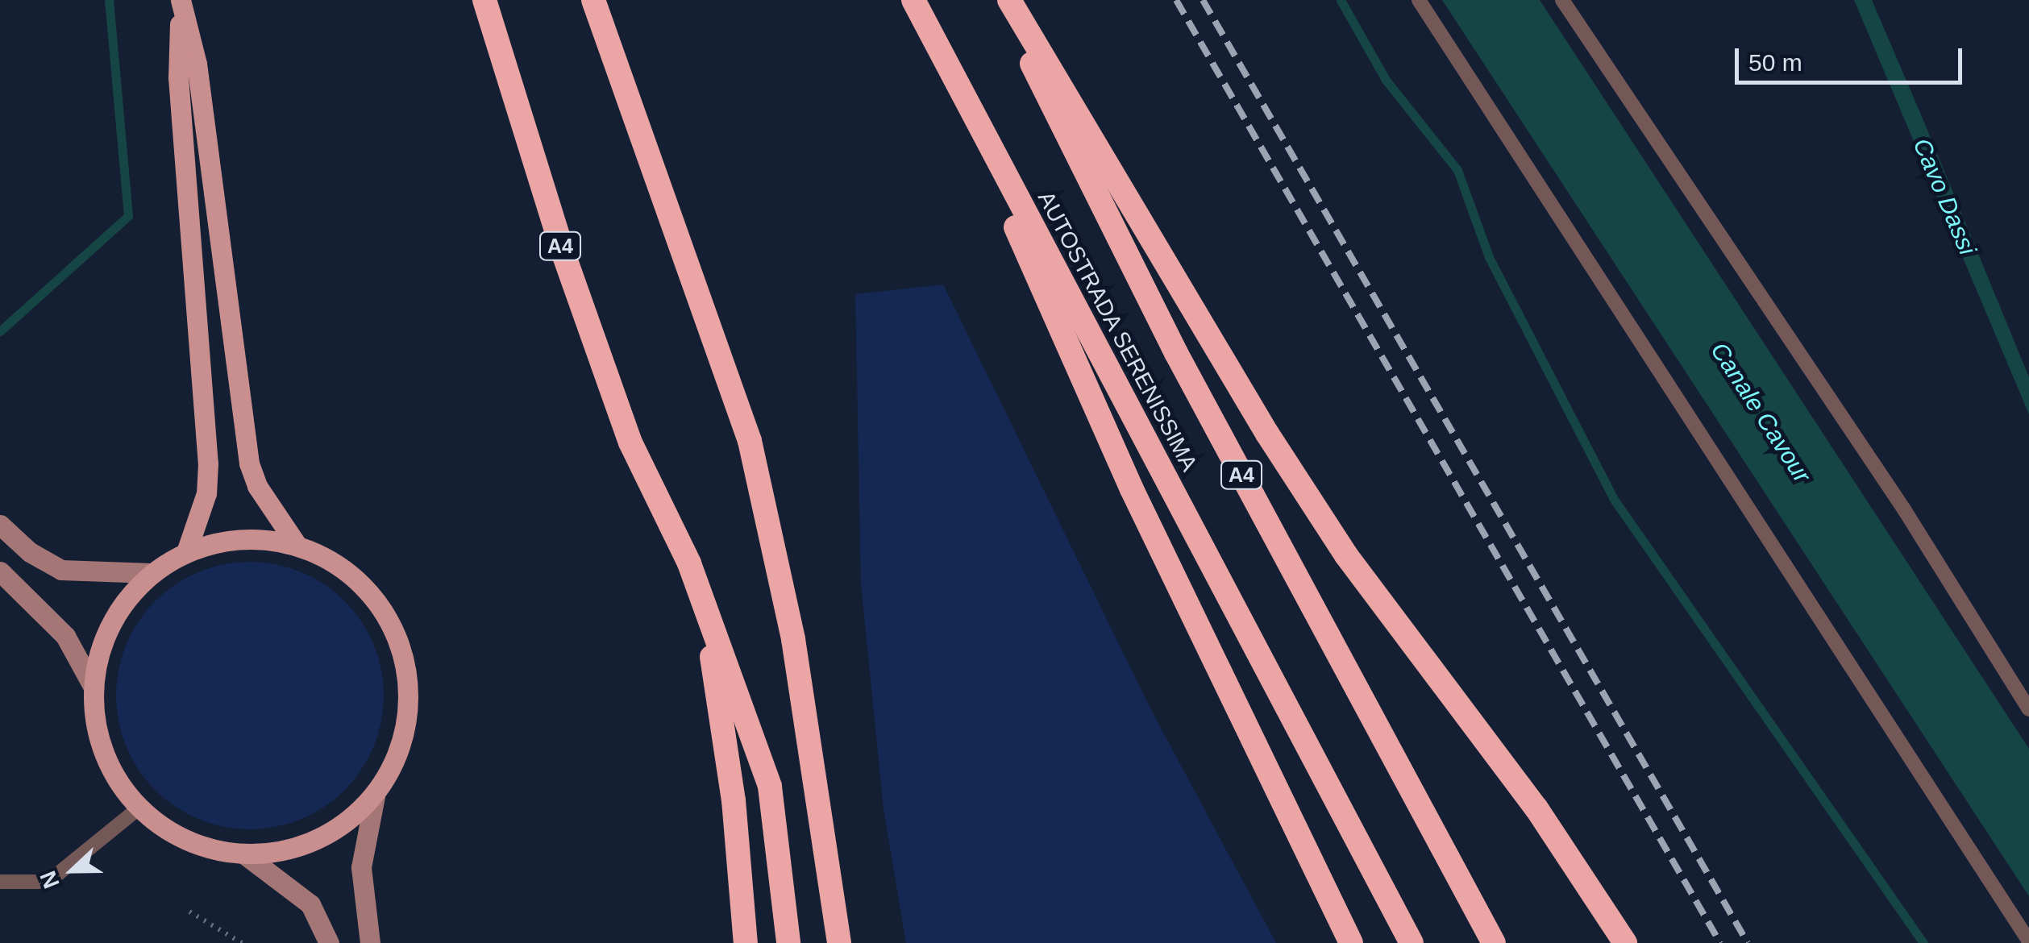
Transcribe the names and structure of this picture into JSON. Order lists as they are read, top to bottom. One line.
{"streets":{"highway":["A4","AUTOSTRADA SERENISSIMA"]},"water":["Cavo Dassi","Canale Cavour"],"scale_bar":"50 m","north":"left"}
